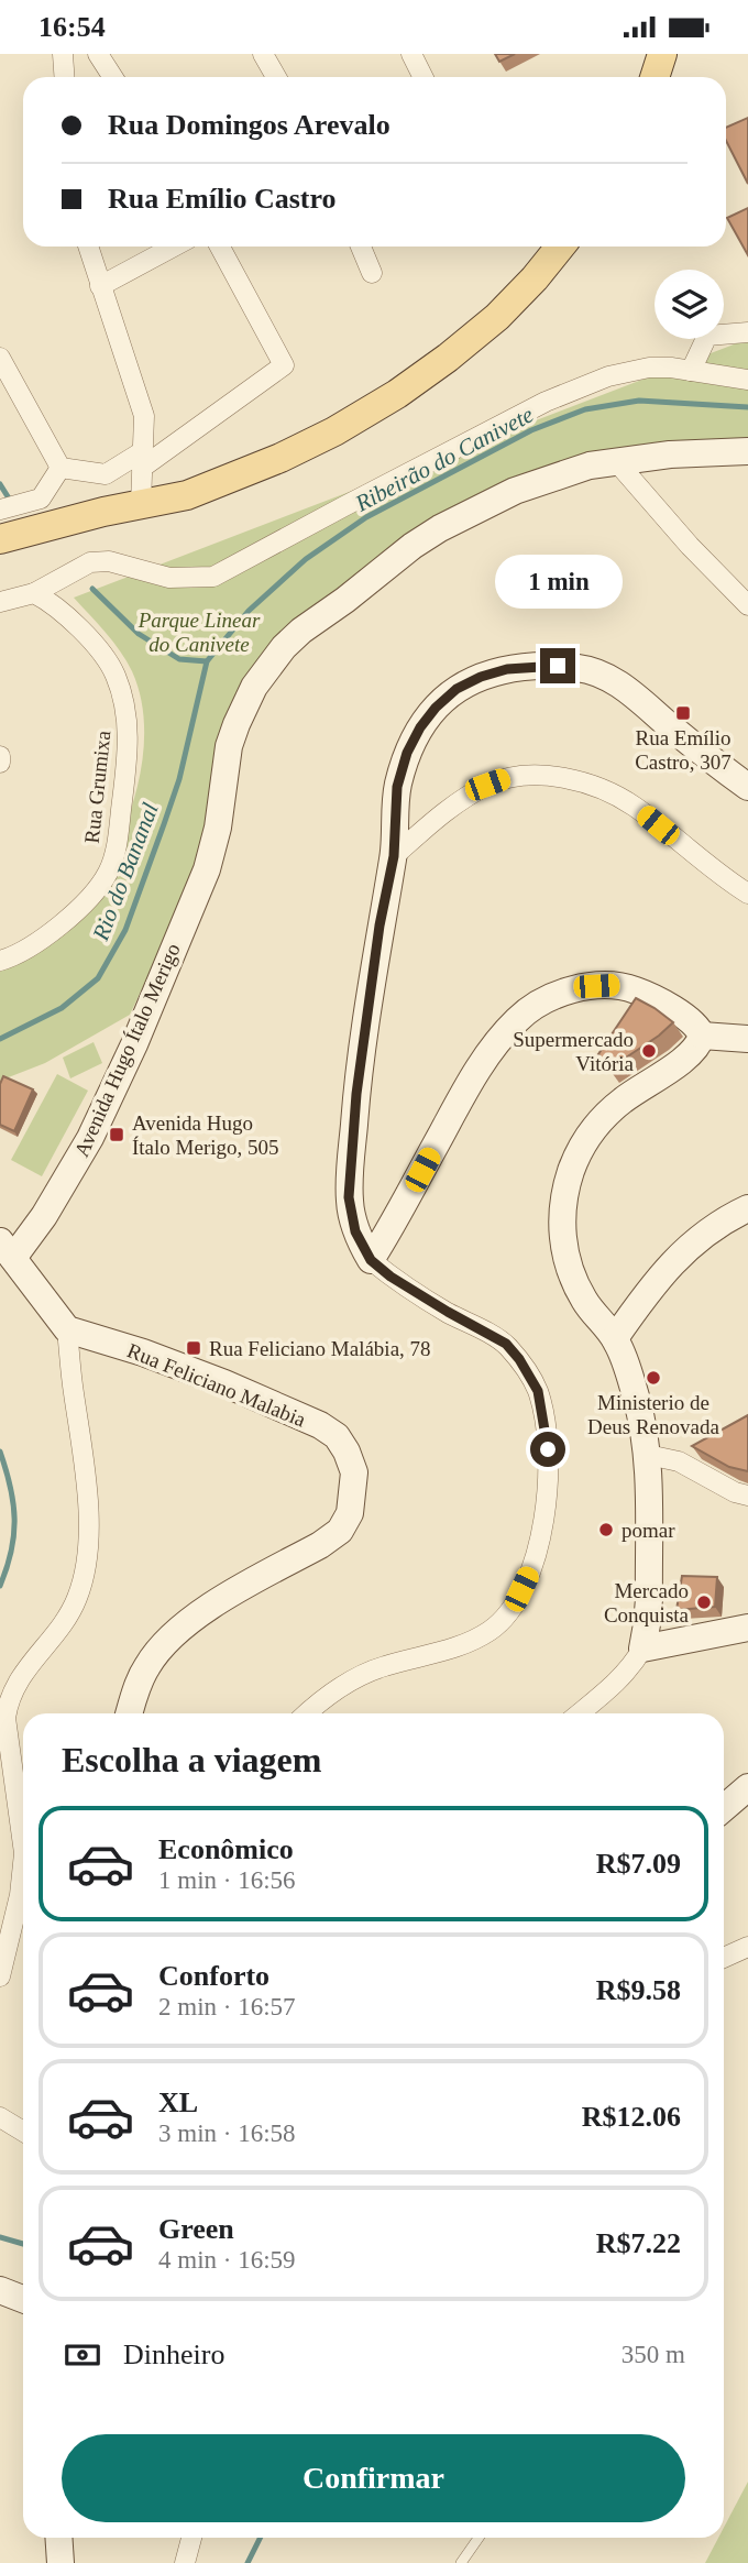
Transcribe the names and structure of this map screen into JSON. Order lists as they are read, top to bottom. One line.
{"streets":{"street":["Rua Grumixa","Avenida Hugo Ítalo Merigo","Rua Feliciano Malabia"]},"crossings":[["Avenida Hugo Ítalo Merigo","Rua Feliciano Malabia"]],"water":["Ribeirão do Canivete","Rio do Bananal"],"parks":["Parque Linear do Canivete"],"places":{"transit":["Rua Emílio Castro, 307","Avenida Hugo Ítalo Merigo, 505","Rua Feliciano Malábia, 78"],"other":["Supermercado Vitória","Ministerio de Deus Renovada","pomar","Mercado Conquista"]},"page":{"status":"16:54","banner":["Rua Domingos Arevalo","Rua Emílio Castro"],"bubble":"1 min","heading":"Escolha a viagem","list":[{"name":"Econômico","note":"1 min · 16:56","value":"R$7.09"},{"name":"Conforto","note":"2 min · 16:57","value":"R$9.58"},{"name":"XL","note":"3 min · 16:58","value":"R$12.06"},{"name":"Green","note":"4 min · 16:59","value":"R$7.22"}],"pay":["Dinheiro","350 m"],"buttons":"Confirmar"}}
